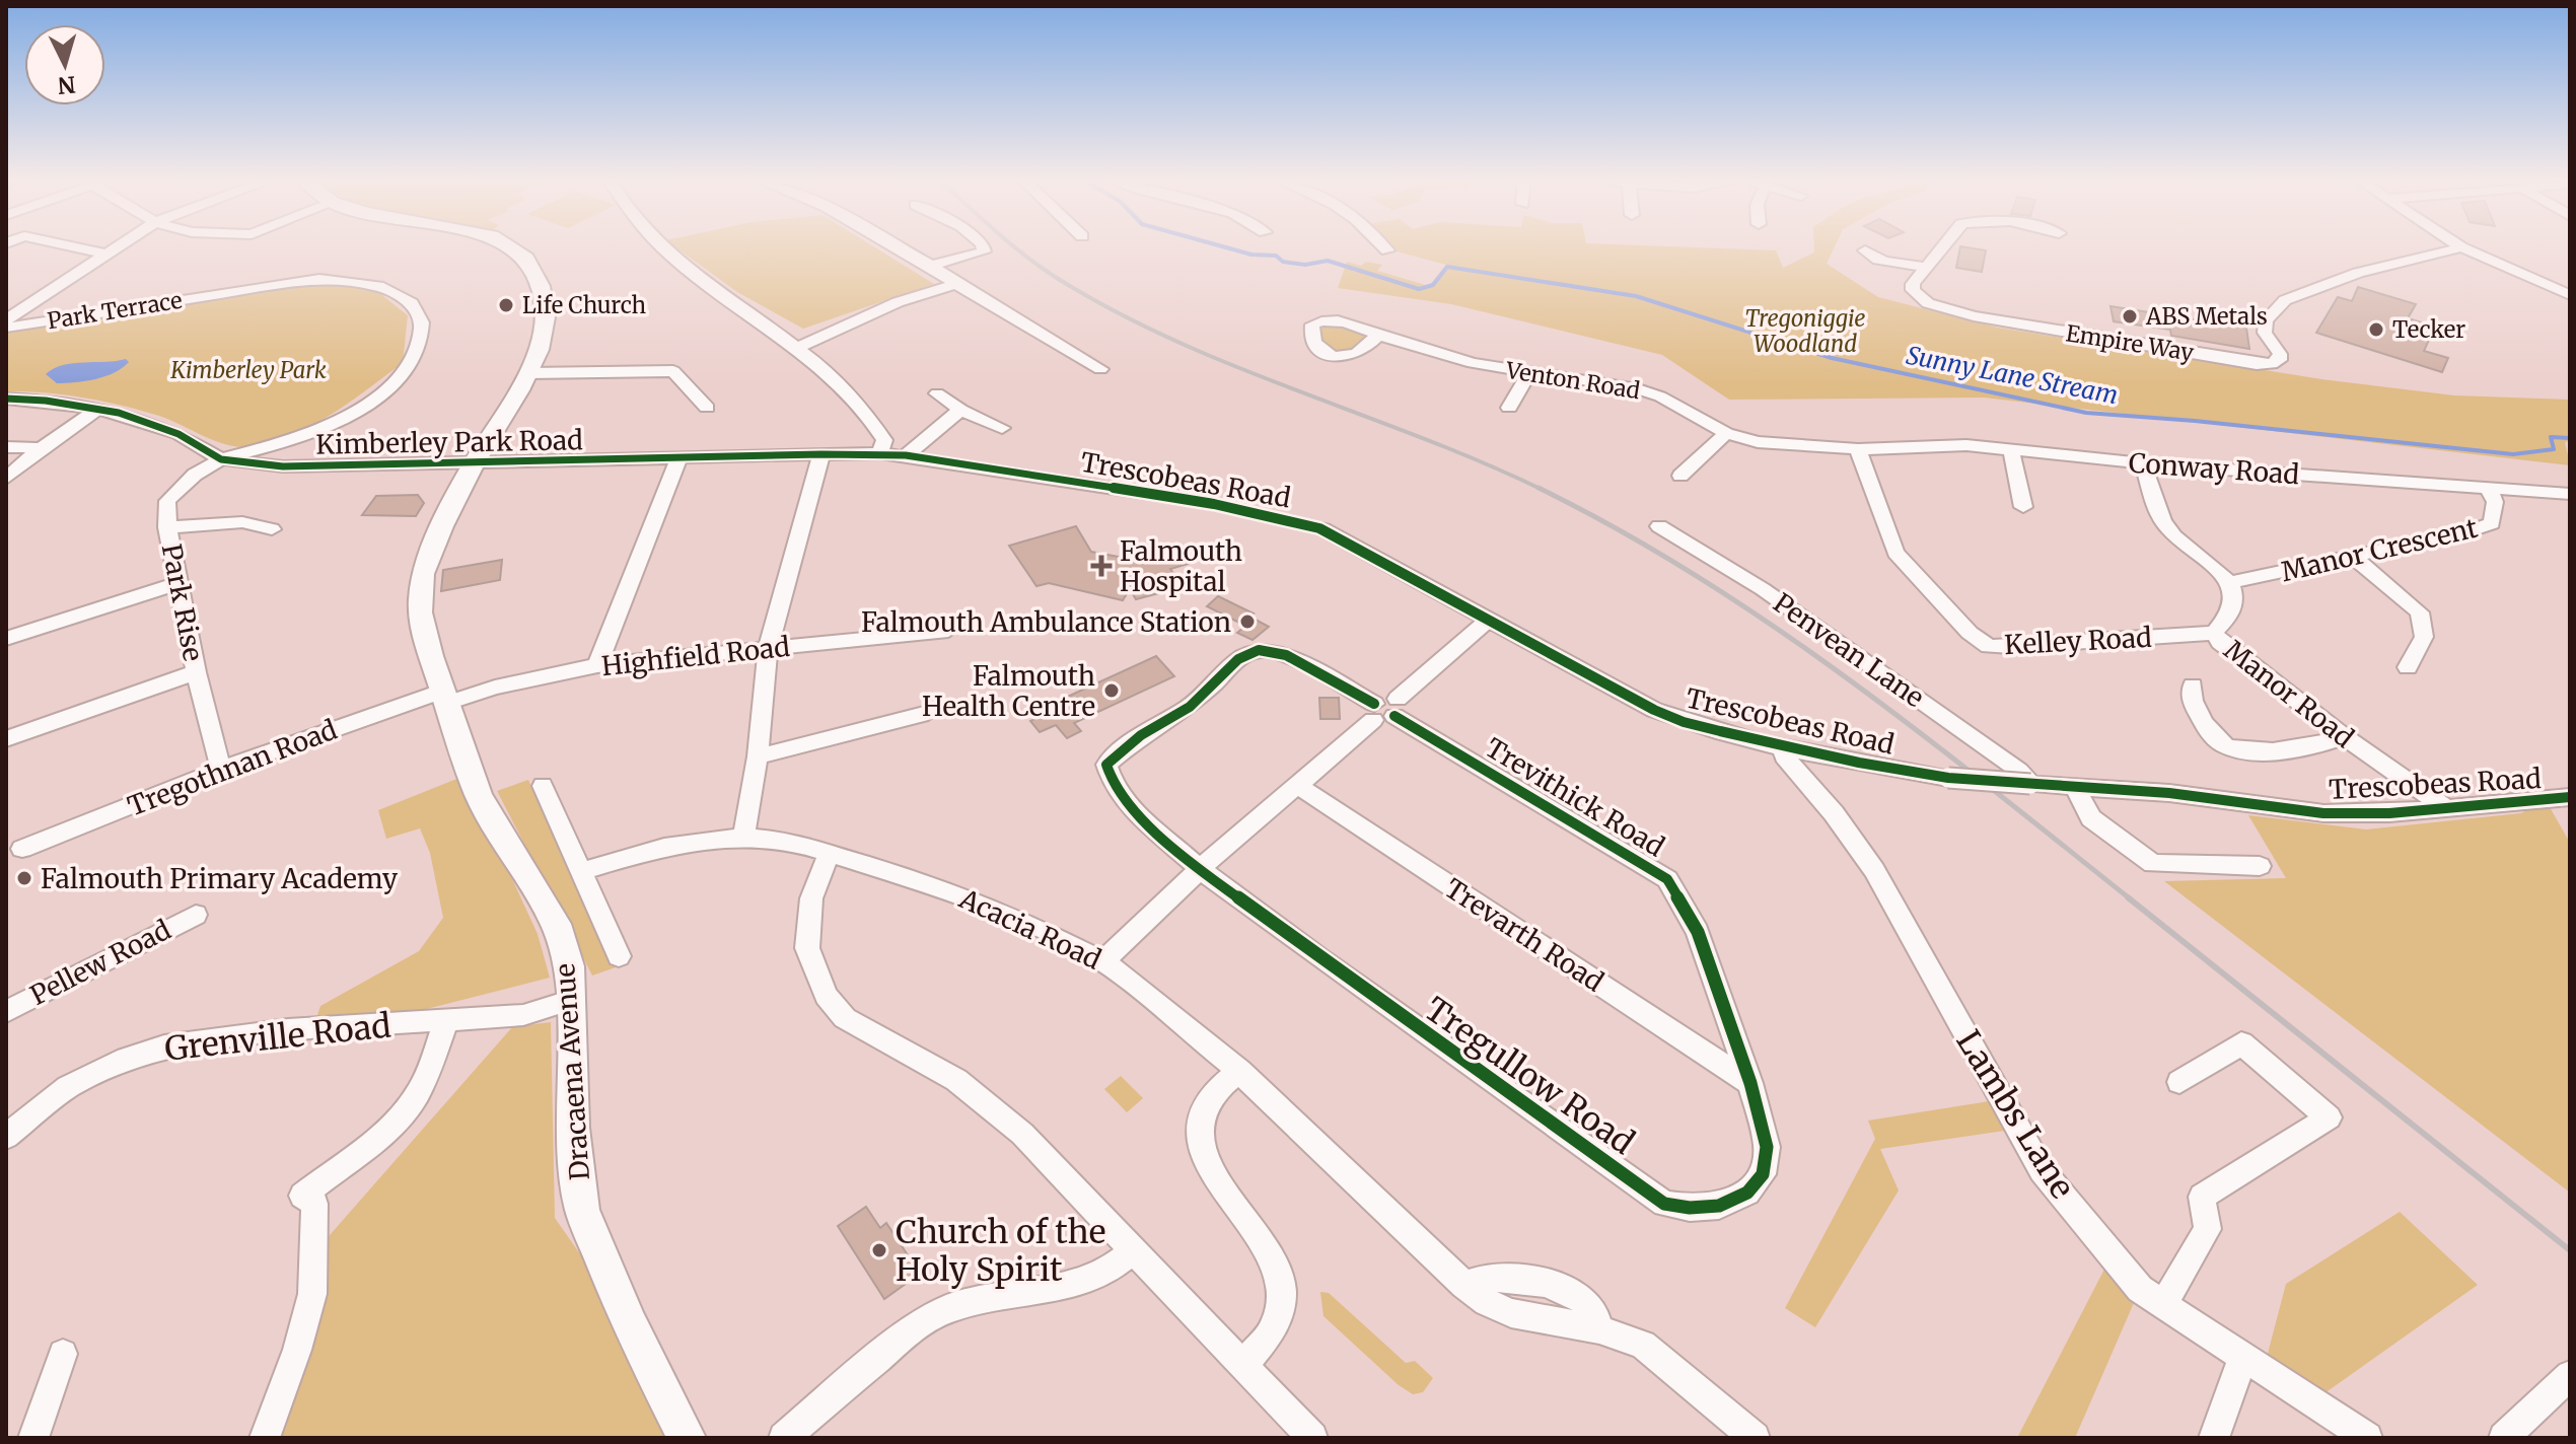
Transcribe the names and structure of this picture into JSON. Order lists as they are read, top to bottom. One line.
{"streets":{"main road":["Dracaena Avenue"],"street":["Park Terrace","Empire Way","Venton Road","Kimberley Park Road","Conway Road","Trescobeas Road","Manor Crescent","Park Rise","Kelley Road","Penvean Lane","Highfield Road","Manor Road","Tregothnan Road","Trevithick Road","Acacia Road","Trevarth Road","Pellew Road","Grenville Road","Tregullow Road","Lambs Lane"]},"crossings":[["Park Terrace","Kimberley Park Road"],["Park Terrace","Park Rise"],["Venton Road","Conway Road"],["Venton Road","Kelley Road"],["Kimberley Park Road","Trescobeas Road"],["Kimberley Park Road","Park Rise"],["Kimberley Park Road","Dracaena Avenue"],["Conway Road","Manor Crescent"],["Conway Road","Kelley Road"],["Trescobeas Road","Penvean Lane"],["Trescobeas Road","Manor Road"],["Trescobeas Road","Lambs Lane"],["Park Rise","Tregothnan Road"],["Kelley Road","Manor Road"],["Highfield Road","Tregothnan Road"],["Highfield Road","Dracaena Avenue"],["Tregothnan Road","Dracaena Avenue"],["Trevithick Road","Trevarth Road"],["Trevithick Road","Tregullow Road"],["Trevarth Road","Tregullow Road"],["Grenville Road","Dracaena Avenue"]],"water":["Sunny Lane Stream"],"parks":["Tregoniggie Woodland","Kimberley Park"],"places":{"other":["Life Church","ABS Metals","Tecker","Falmouth Ambulance Station","Falmouth Health Centre","Falmouth Primary Academy","Church of the Holy Spirit"],"health":["Falmouth Hospital"]},"north":"bottom"}
